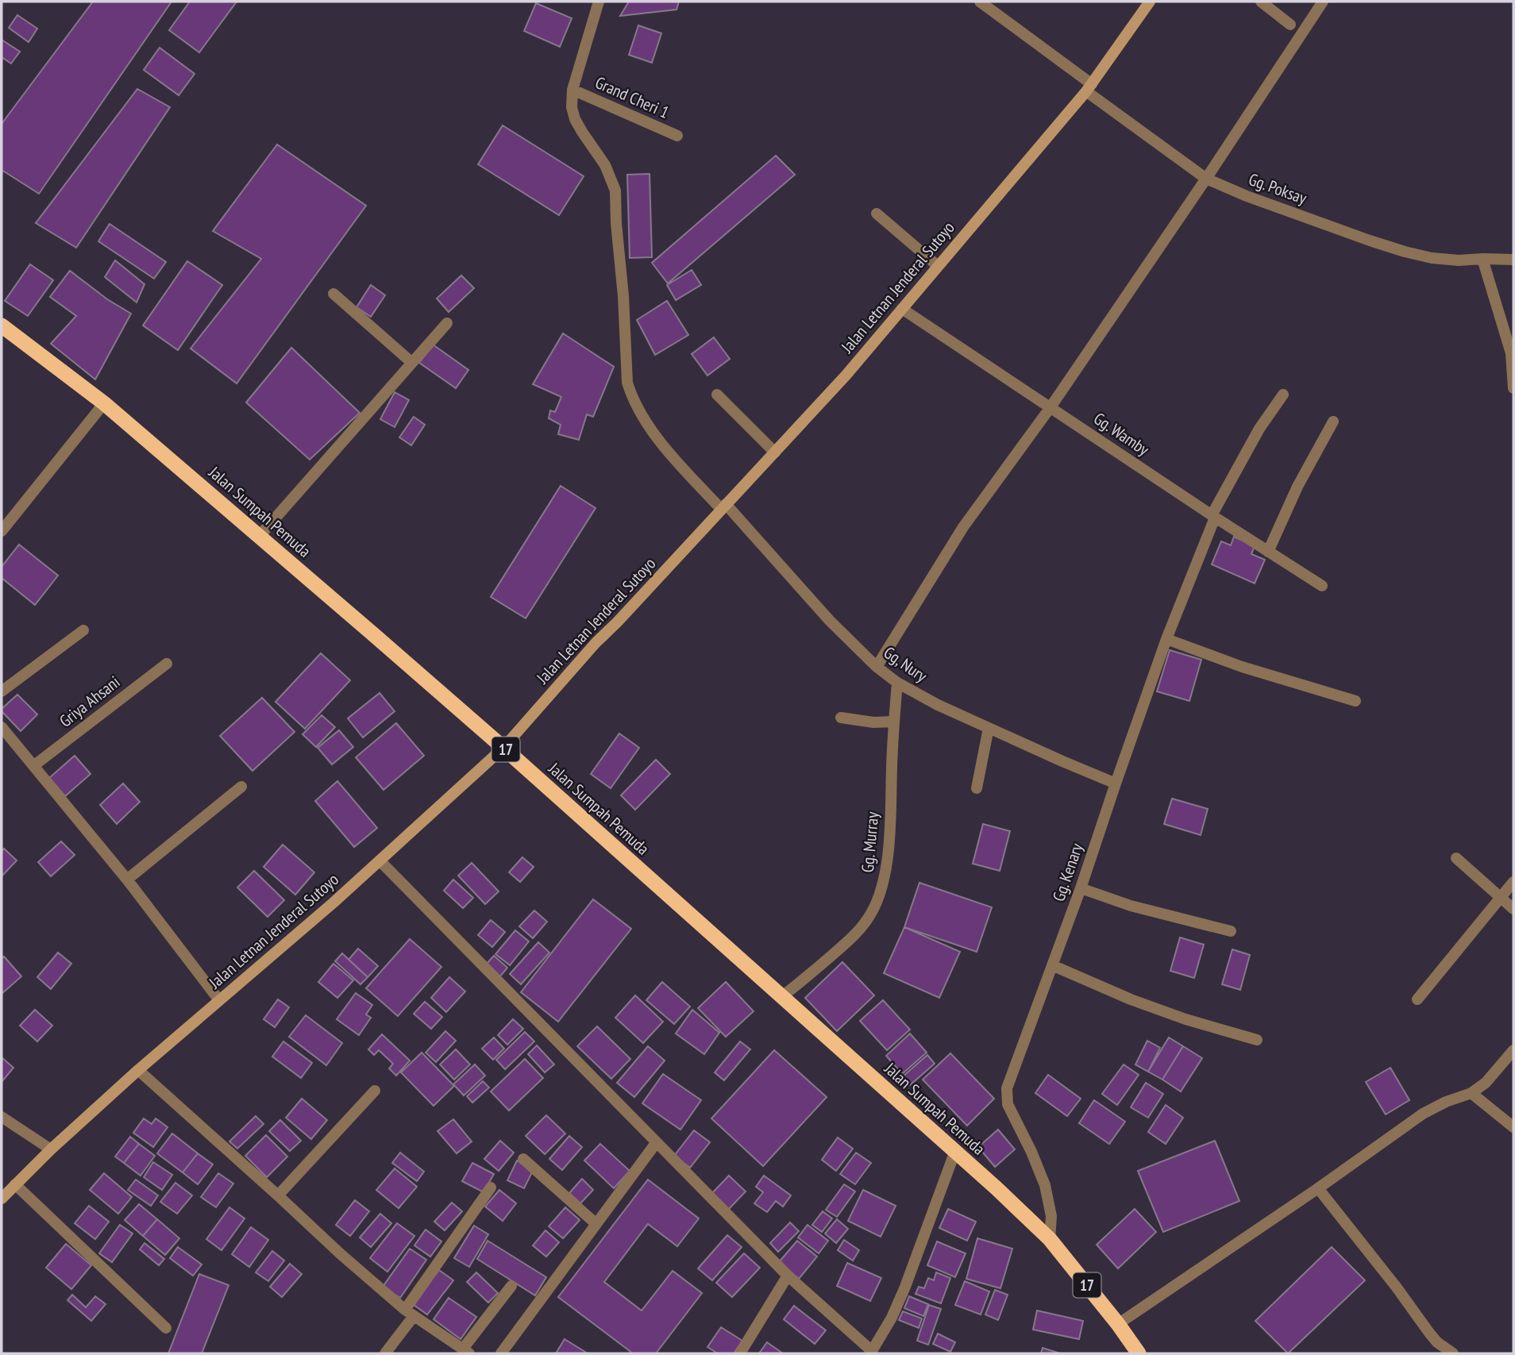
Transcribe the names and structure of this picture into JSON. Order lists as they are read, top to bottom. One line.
{"streets":{"highway":["Jalan Sumpah Pemuda","17"],"main road":["Jalan Letnan Jenderal Sutoyo"],"street":["Grand Cheri 1","Gg. Poksay","Gg. Wamby","Gg, Nury","Griya Ahsani","Gg. Murray","Gg. Kenary"]},"crossings":[["Grand Cheri 1","Gg, Nury"],["Gg. Poksay","Jalan Letnan Jenderal Sutoyo"],["Jalan Letnan Jenderal Sutoyo","Gg. Wamby"],["Jalan Letnan Jenderal Sutoyo","Jalan Sumpah Pemuda"],["Jalan Letnan Jenderal Sutoyo","Gg, Nury"],["Gg. Wamby","Gg. Kenary"],["Jalan Sumpah Pemuda","Gg. Murray"],["Jalan Sumpah Pemuda","Gg. Kenary"],["Gg, Nury","Gg. Murray"],["Gg, Nury","Gg. Kenary"]]}
